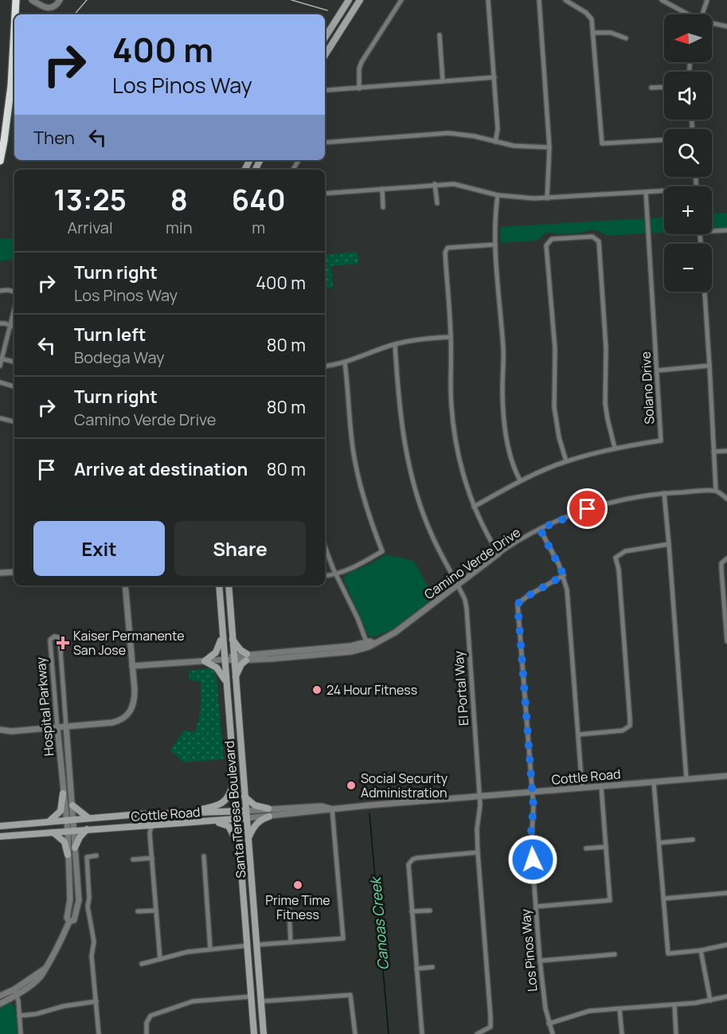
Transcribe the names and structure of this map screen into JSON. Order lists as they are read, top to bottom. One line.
{"streets":{"main road":["Cottle Road","Santa Teresa Boulevard"],"street":["Solano Drive","Camino Verde Drive","El Portal Way","Hospital Parkway","Los Pinos Way"]},"crossings":[["Camino Verde Drive","El Portal Way"],["Camino Verde Drive","Santa Teresa Boulevard"],["El Portal Way","Cottle Road"],["Hospital Parkway","Cottle Road"],["Cottle Road","Santa Teresa Boulevard"],["Cottle Road","Los Pinos Way"]],"water":["Canoas Creek"],"places":{"health":["Kaiser Permanente San Jose"],"other":["24 Hour Fitness","Social Security Administration","Prime Time Fitness"]},"north":"left","page":{"map_buttons":["+","−"],"turn":["400 m","Los Pinos Way"],"then":"Then","eta":["13:25","Arrival","8","min","640","m"],"list":[{"name":"Turn right","note":"Los Pinos Way","value":"400 m"},{"name":"Turn left","note":"Bodega Way","value":"80 m"},{"name":"Turn right","note":"Camino Verde Drive","value":"80 m"},{"name":"Arrive at destination","value":"80 m"}],"buttons":["Exit","Share"]}}
